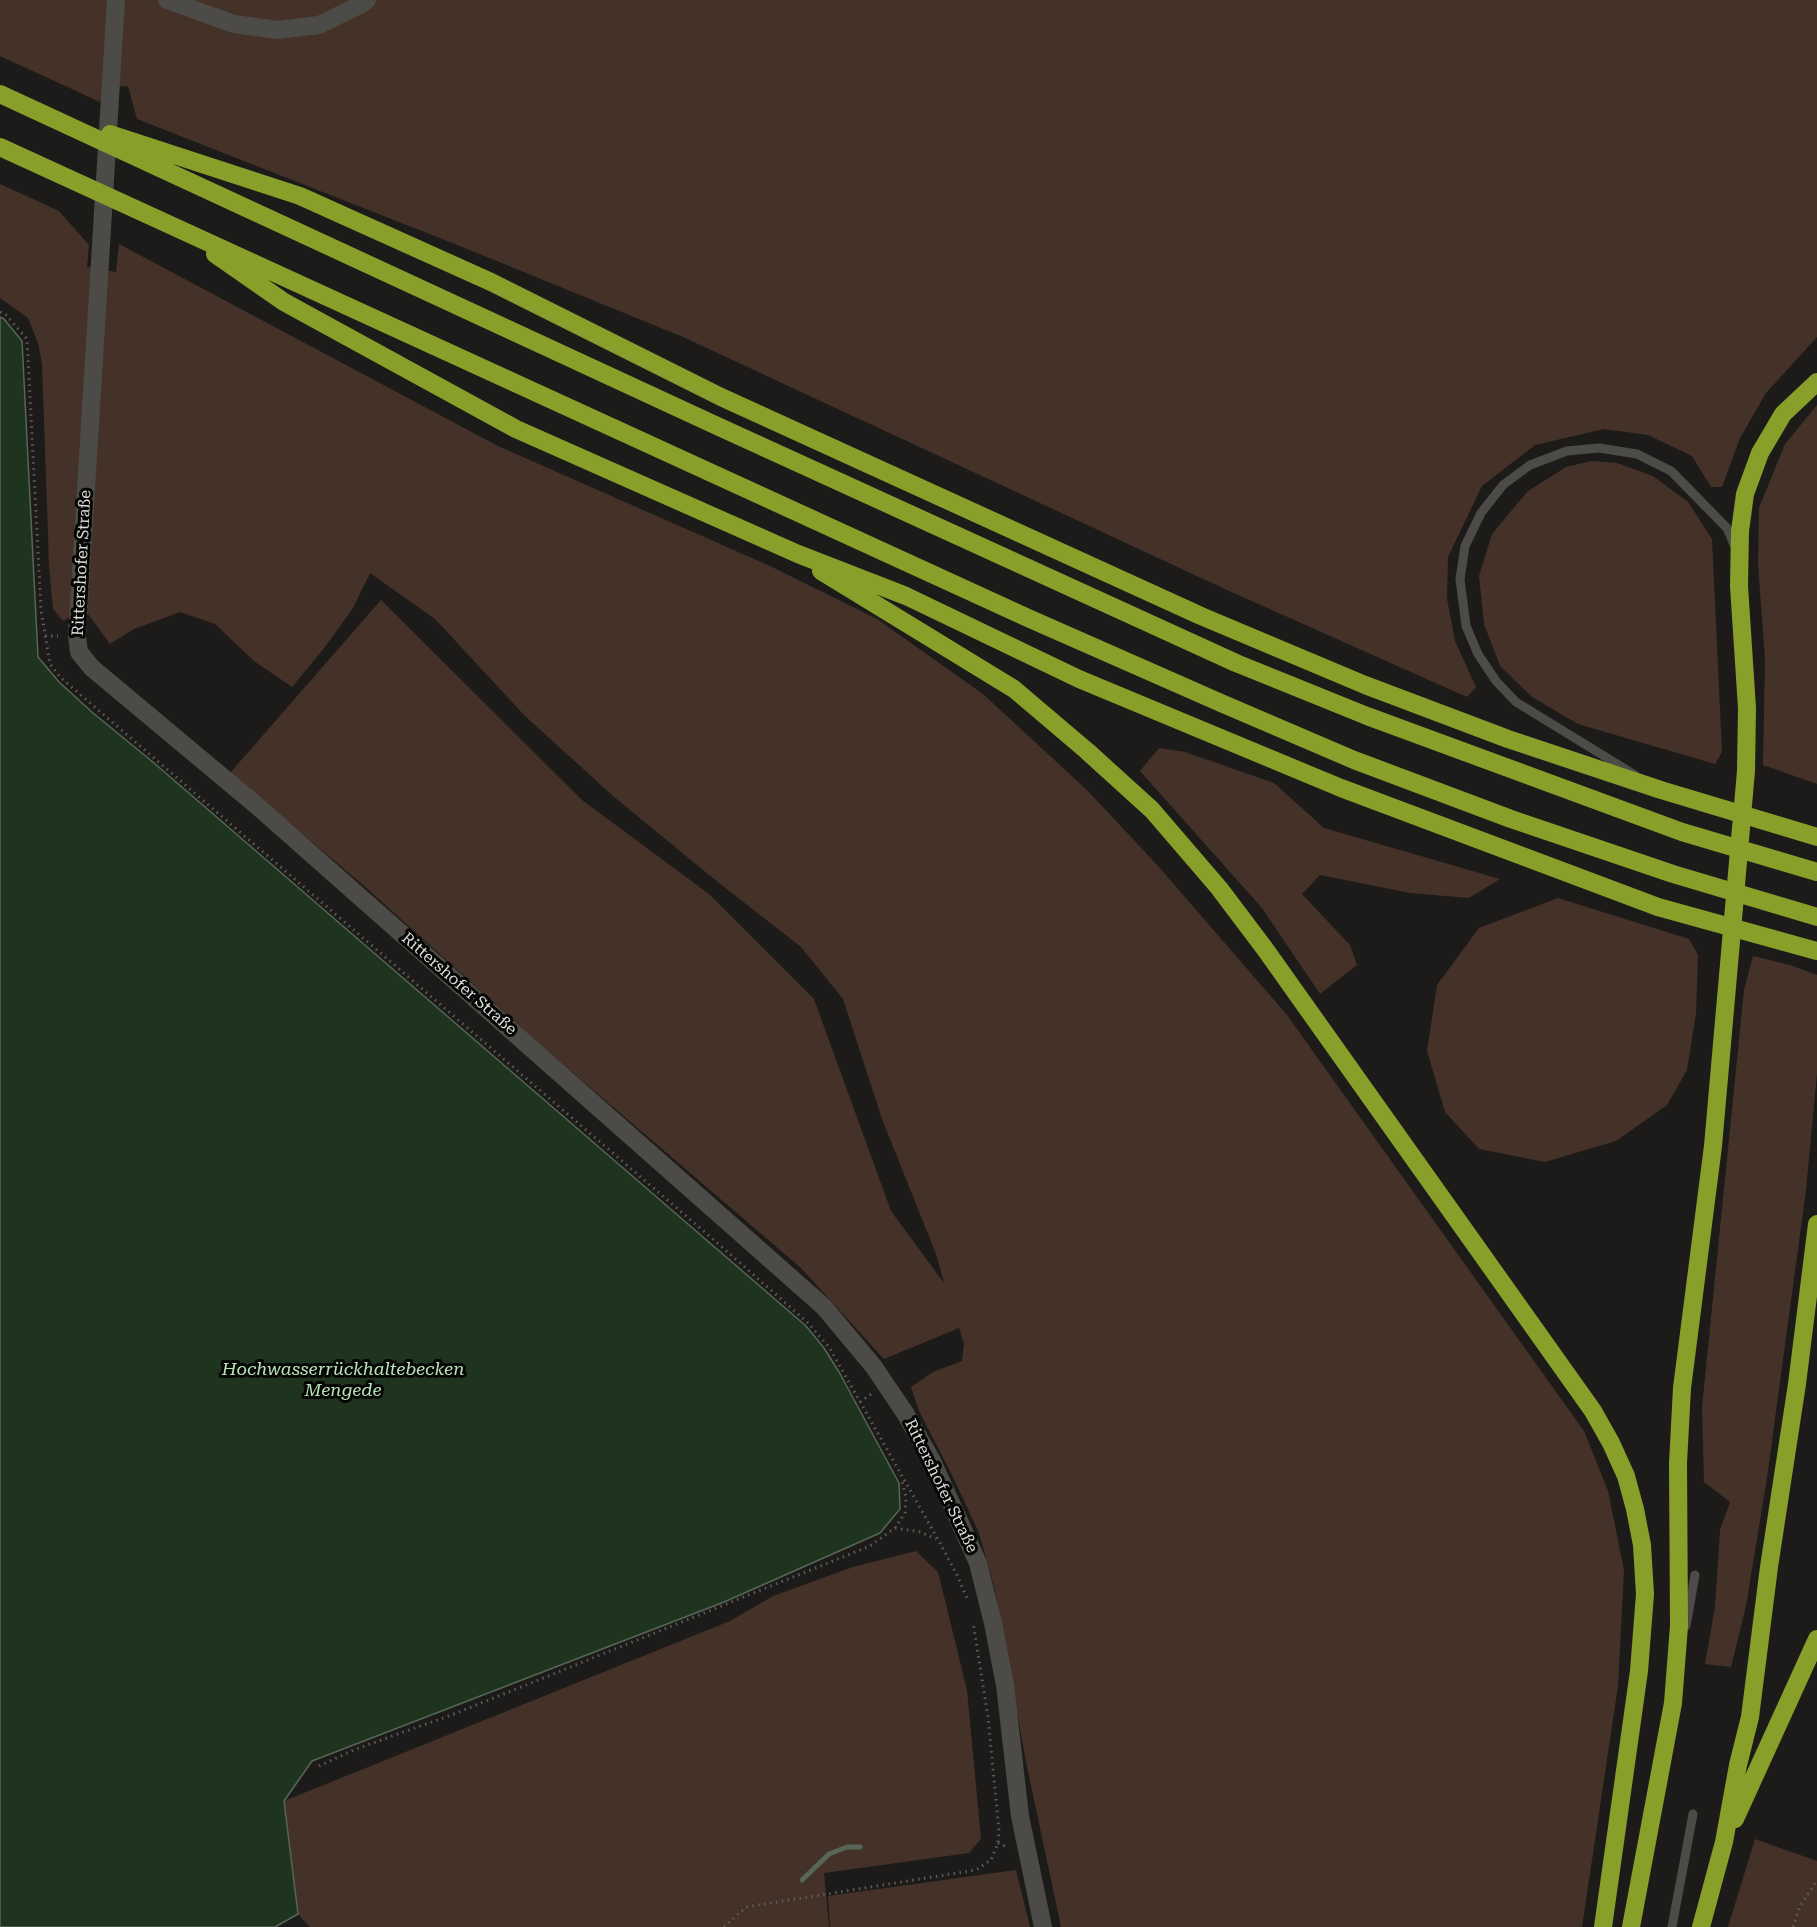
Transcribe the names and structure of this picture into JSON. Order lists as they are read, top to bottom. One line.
{"streets":{"street":["Rittershofer Straße"]},"water":["Hochwasserrückhaltebecken Mengede"]}
